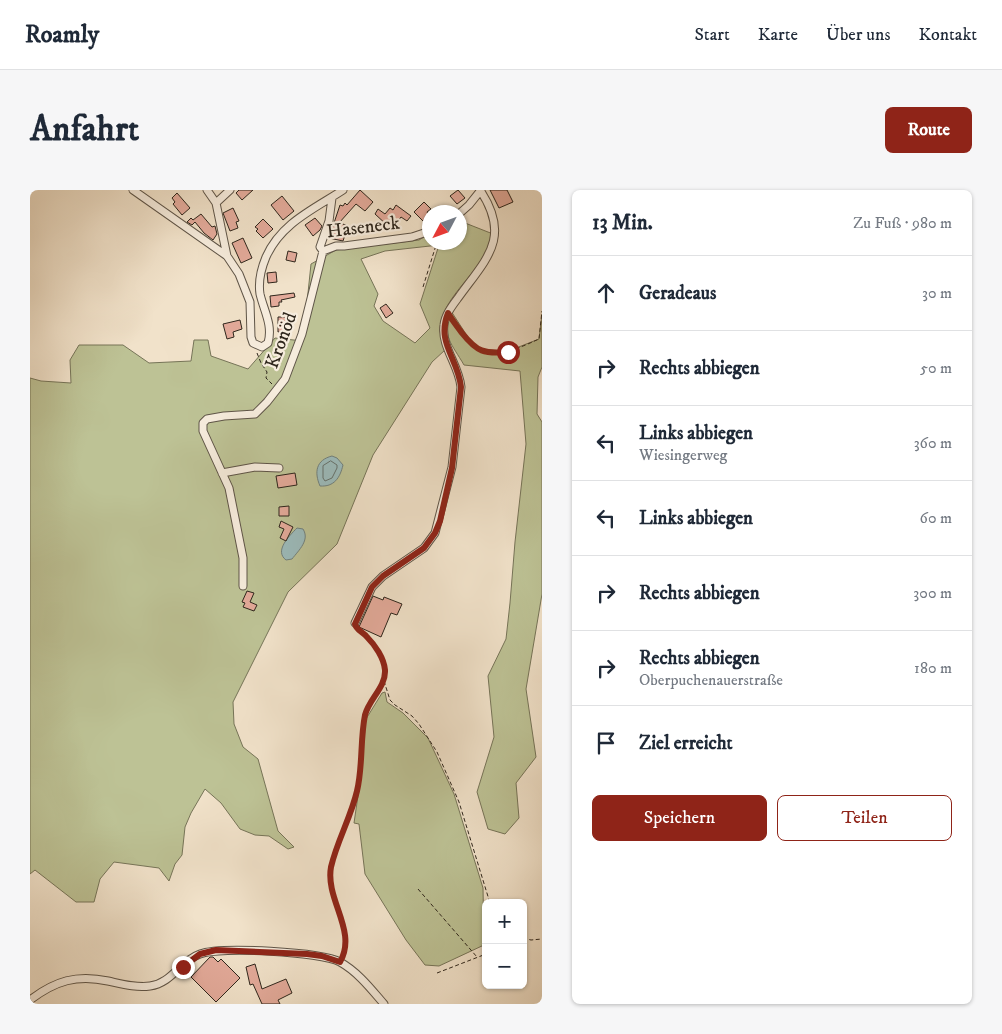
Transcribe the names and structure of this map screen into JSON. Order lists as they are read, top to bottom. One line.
{"streets":{"street":["Haseneck","Kronöd"]},"crossings":[["Haseneck","Kronöd"]],"north":"bottom left","page":{"header":"Roamly","nav":["Start","Karte","Über uns","Kontakt"],"buttons":["Route",["Speichern","Teilen"]],"title":"Anfahrt","heading":["13 Min.","Zu Fuß · 980 m"],"list":[["Geradeaus","30 m"],["Rechts abbiegen","50 m"],["Links abbiegen","Wiesingerweg","360 m"],["Links abbiegen","60 m"],["Rechts abbiegen","300 m"],["Rechts abbiegen","Oberpuchenauerstraße","180 m"],"Ziel erreicht"],"map_buttons":["+","−"]}}
